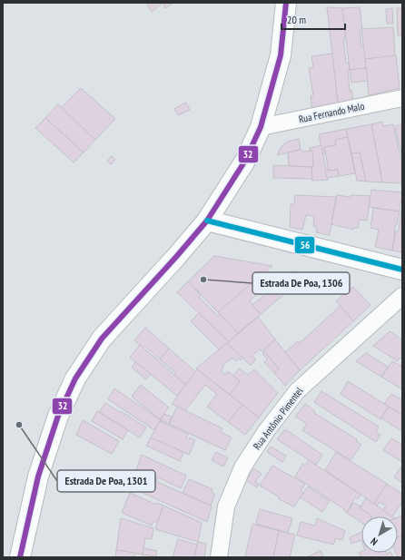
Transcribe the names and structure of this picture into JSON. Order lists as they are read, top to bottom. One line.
{"streets":{"street":["Rua Fernando Malo","Rua Antônio Pimentel"]},"places":["Estrada De Poa, 1306","Estrada De Poa, 1301"],"lines":["transit line 32","transit line 56"],"scale_bar":"20 m","north":"bottom left"}
